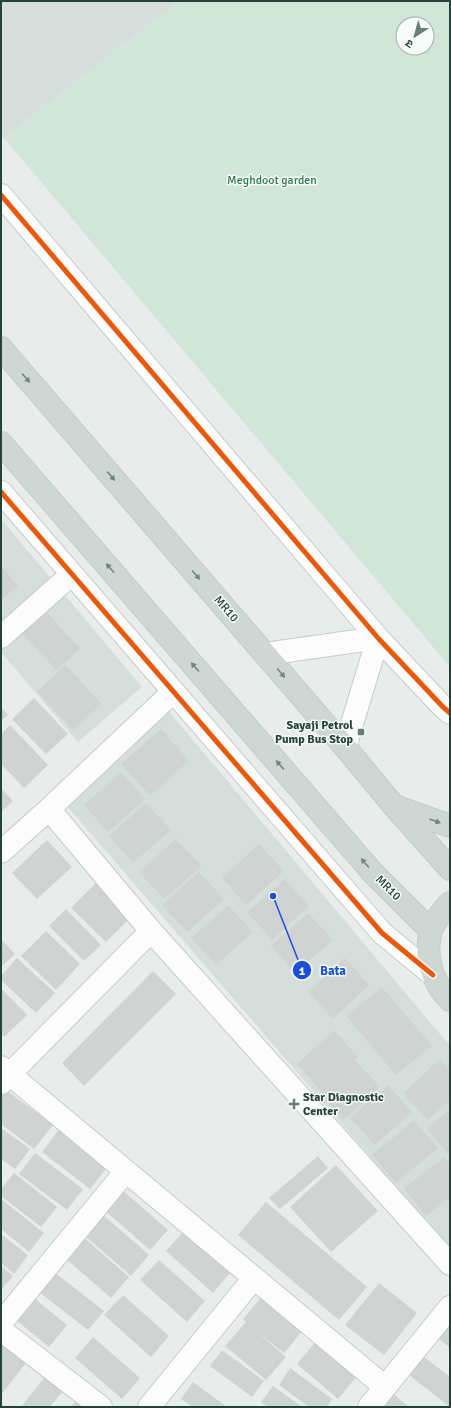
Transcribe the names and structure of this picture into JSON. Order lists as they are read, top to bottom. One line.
{"streets":{"main road":["MR10"]},"parks":["Meghdoot garden"],"places":{"transit":["Sayaji Petrol Pump Bus Stop"],"other":["Bata"],"health":["Star Diagnostic Center"]},"north":"bottom left"}
